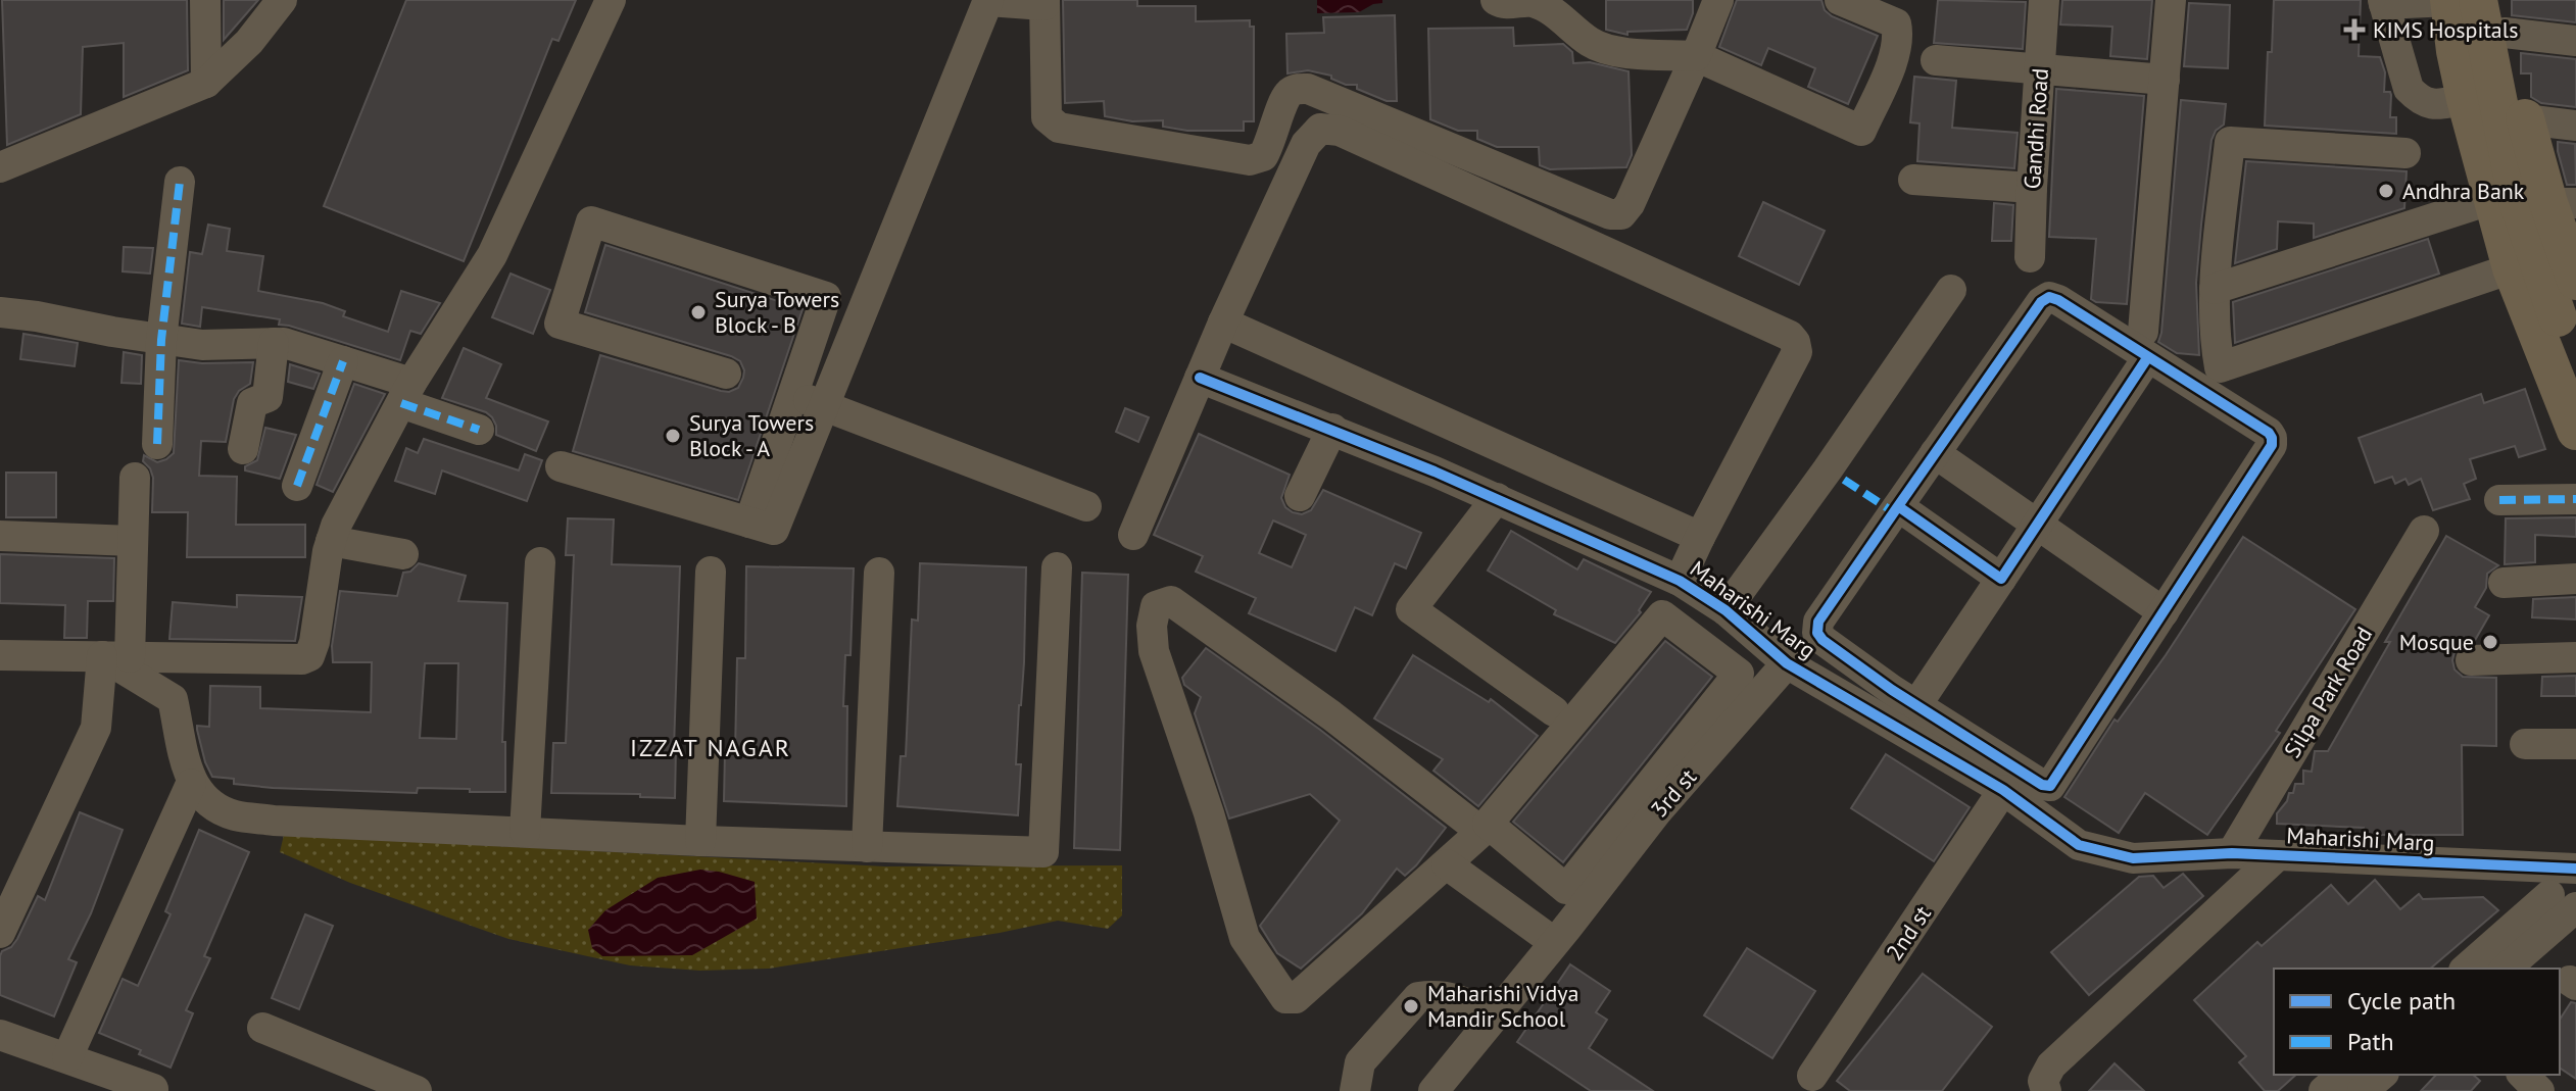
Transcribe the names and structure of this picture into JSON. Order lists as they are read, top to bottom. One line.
{"streets":{"street":["Gandhi Road","Maharishi Marg","Silpa Park Road","3rd st","2nd st"]},"crossings":[["Maharishi Marg","Silpa Park Road"],["Maharishi Marg","3rd st"],["Maharishi Marg","2nd st"]],"districts":["IZZAT NAGAR"],"places":{"health":["KIMS Hospitals"],"other":["Andhra Bank","Surya Towers Block - B","Surya Towers Block - A","Mosque","Maharishi Vidya Mandir School"]},"legend":["Cycle path","Path"]}
